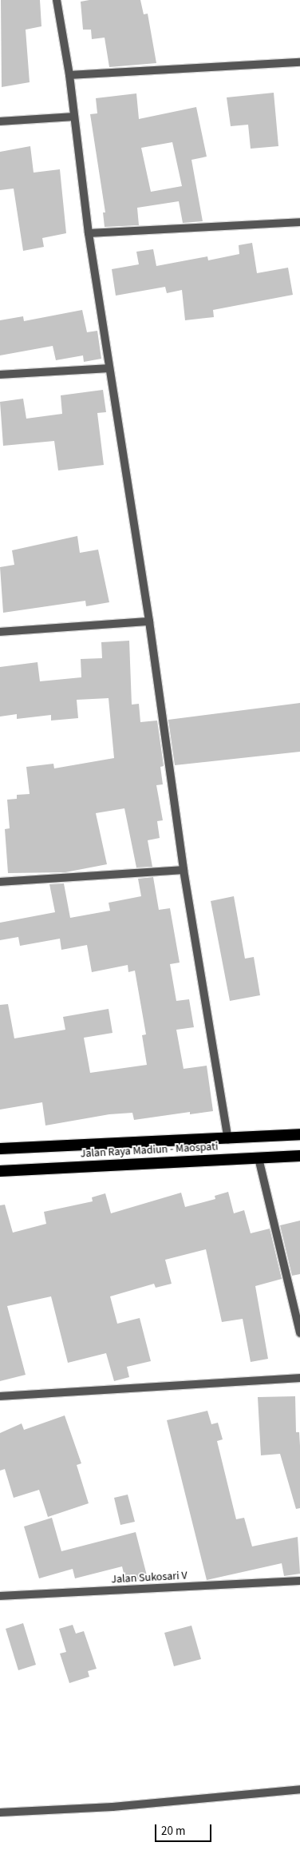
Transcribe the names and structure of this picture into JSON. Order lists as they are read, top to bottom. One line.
{"streets":{"highway":["Jalan Raya Madiun - Maospati"],"street":["Jalan Sukosari V"]},"scale_bar":"20 m"}
